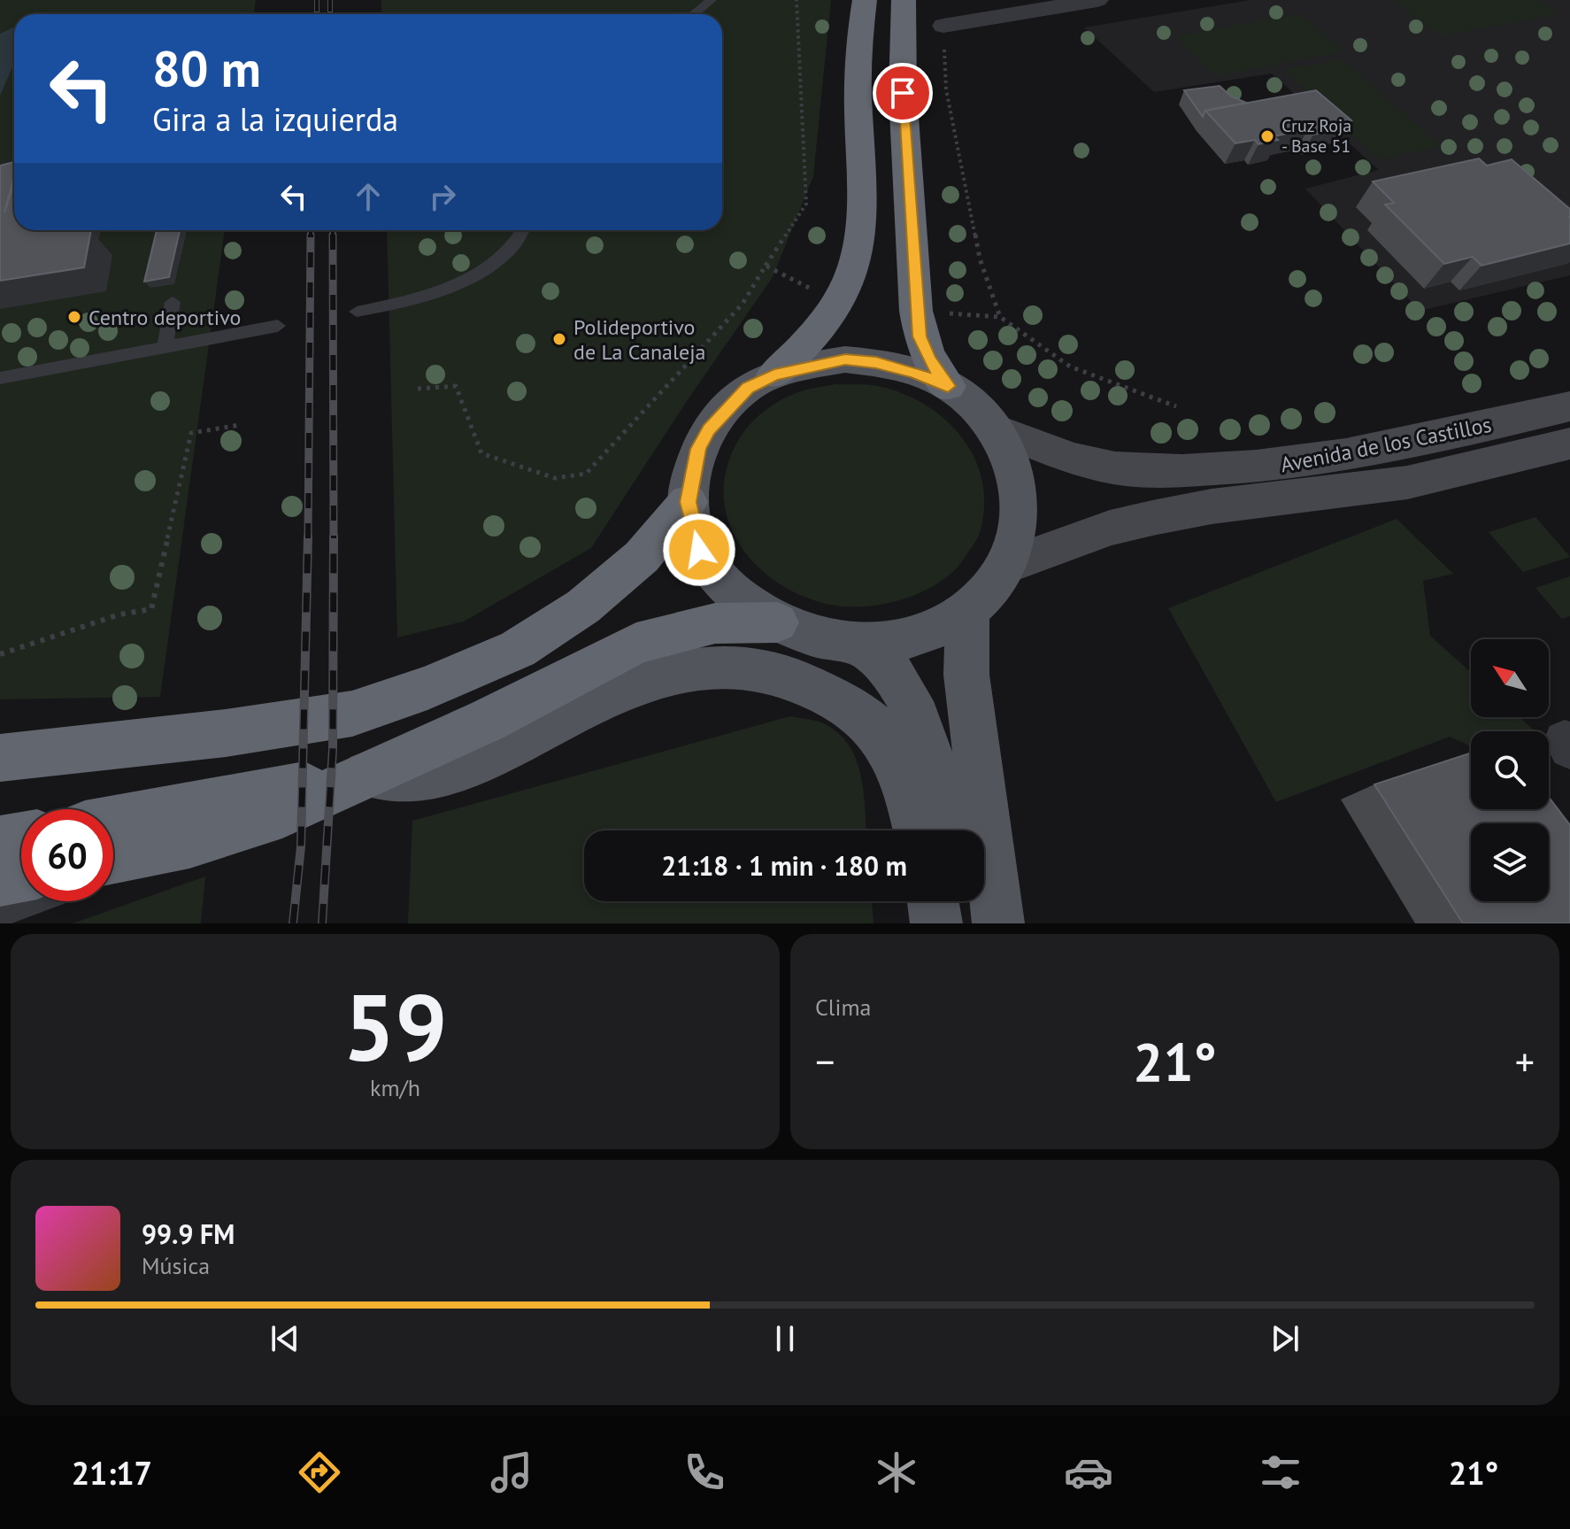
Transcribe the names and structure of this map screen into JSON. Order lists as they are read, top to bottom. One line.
{"streets":{"street":["Avenida de los Castillos"]},"places":["Cruz Roja - Base 51","Centro deportivo","Polideportivo de La Canaleja"],"north":"top left","page":{"turn":["80 m","Gira a la izquierda"],"limit":"60","trip":"21:18 · 1 min · 180 m","tile":[["59","km/h"],"Clima"],"heat":["−","21°","+"],"song":["99.9 FM","Música"],"tabs":["21:17","21°"]}}
